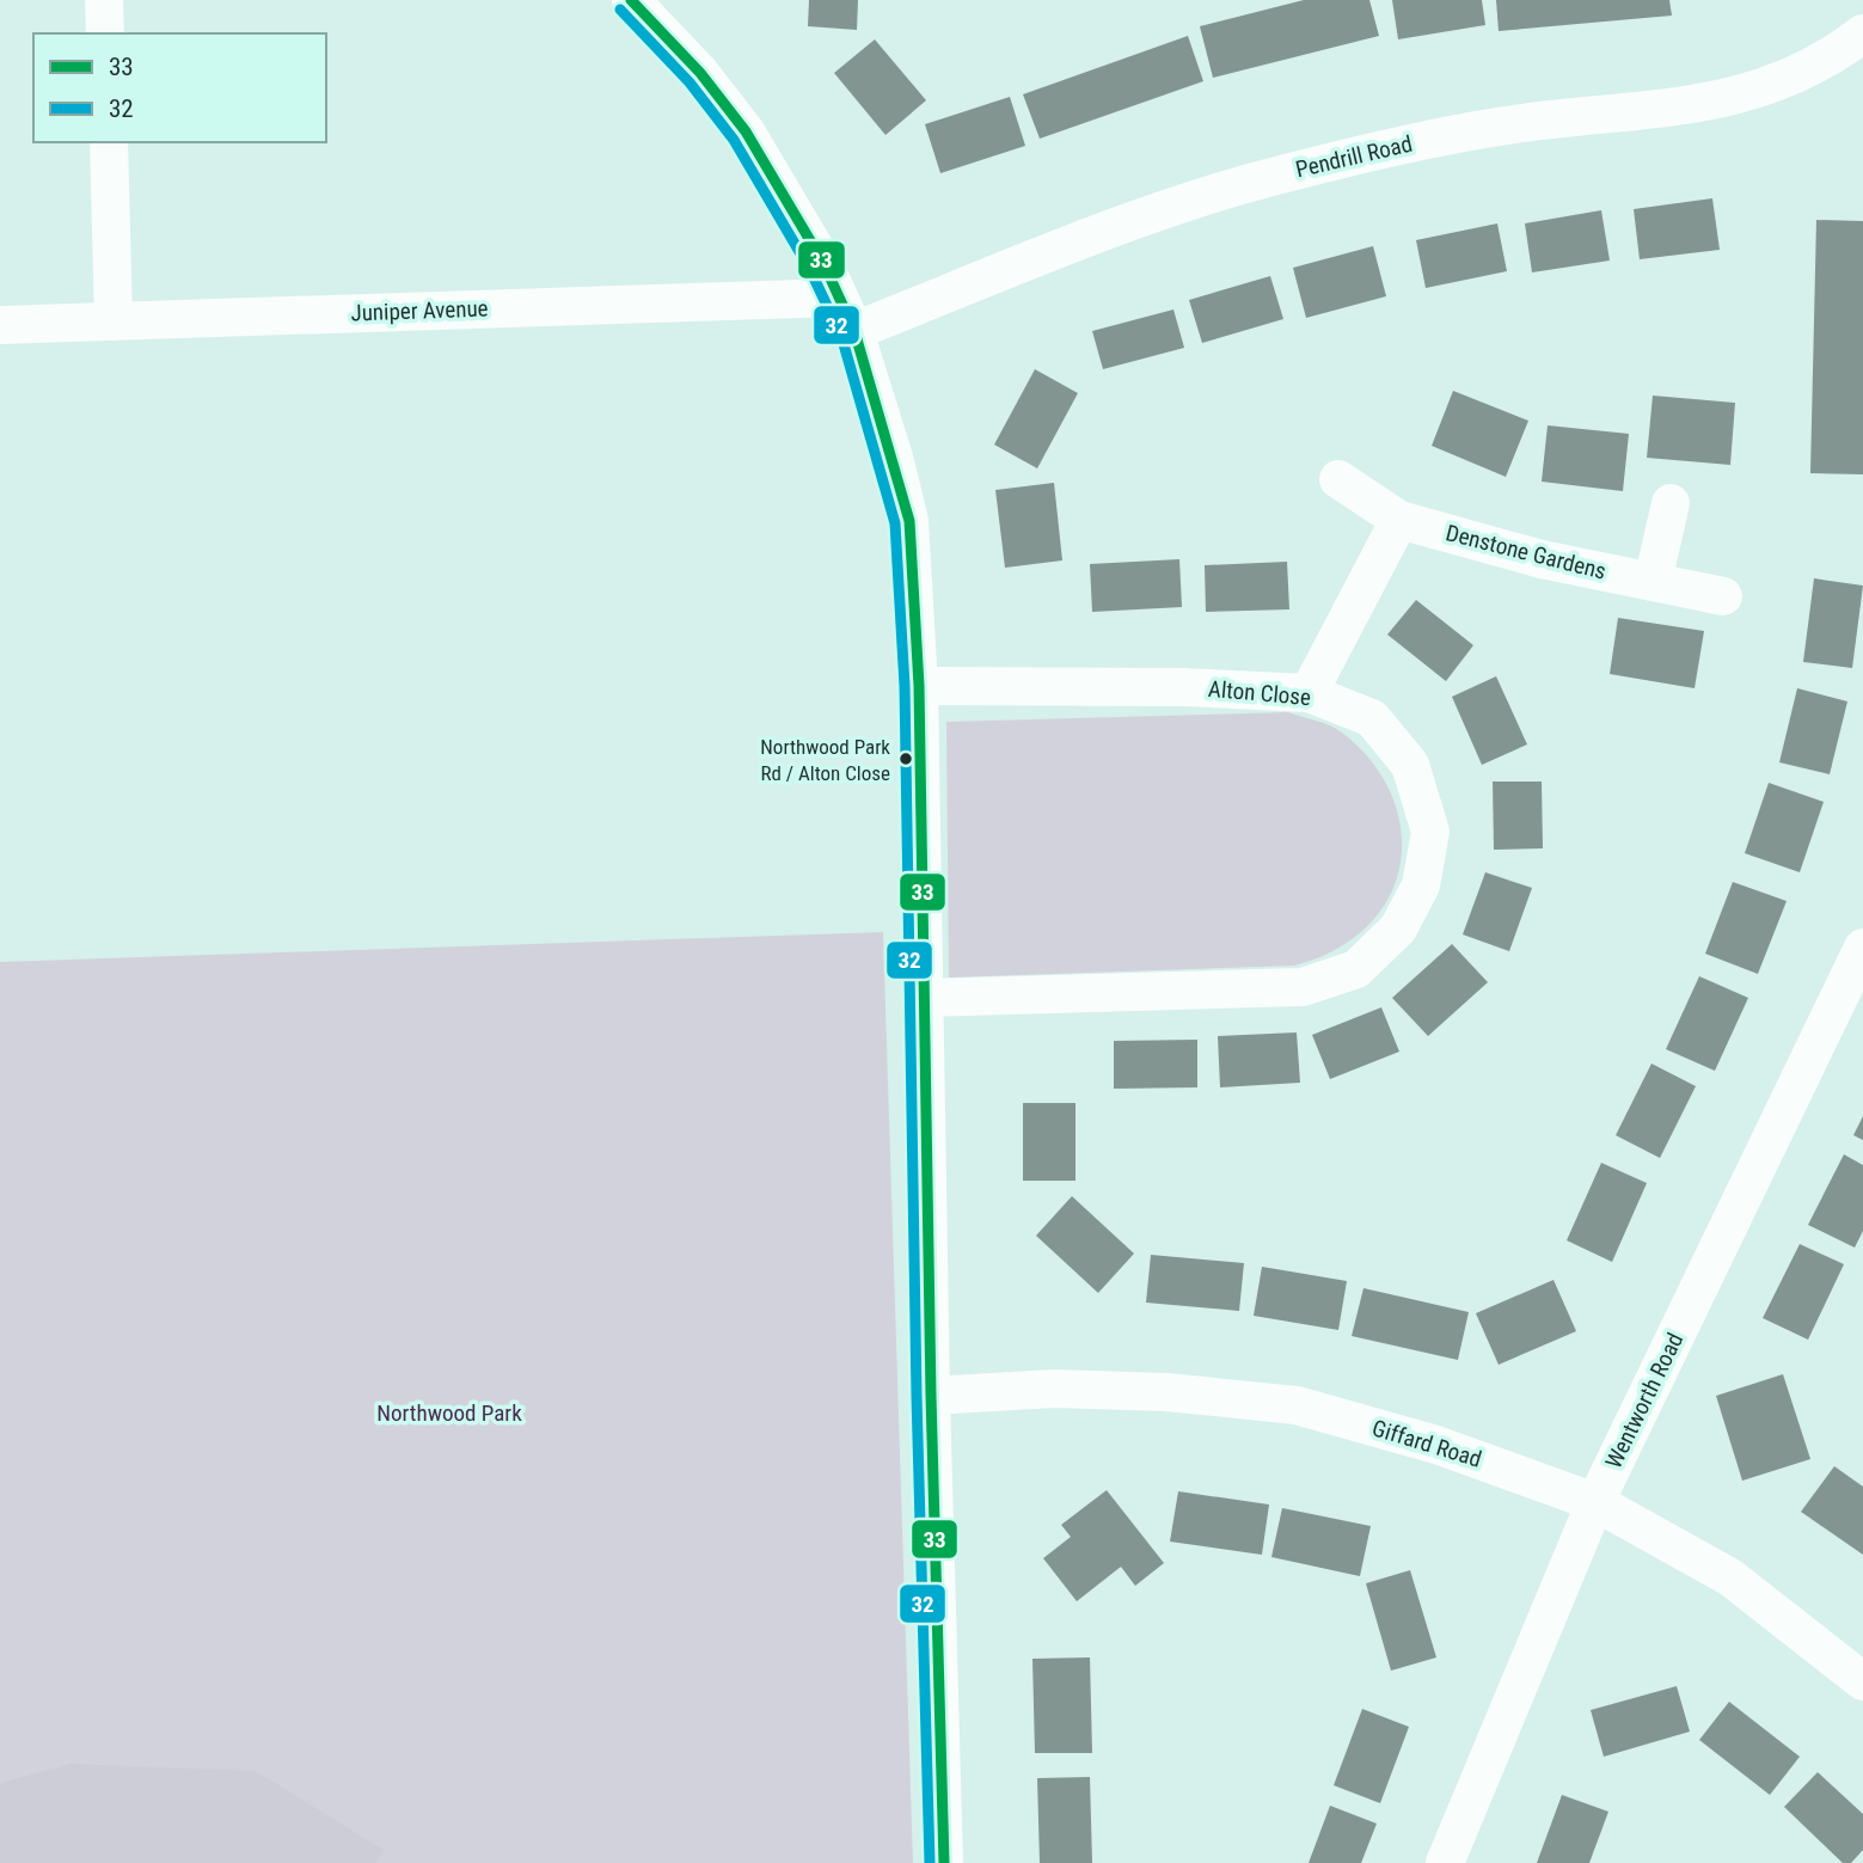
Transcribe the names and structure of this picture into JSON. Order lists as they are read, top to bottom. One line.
{"streets":{"street":["Pendrill Road","Juniper Avenue","Denstone Gardens","Alton Close","Wentworth Road","Giffard Road"]},"crossings":[["Wentworth Road","Giffard Road"]],"parks":["Northwood Park"],"places":["Northwood Park Rd / Alton Close"],"lines":["transit line 33","transit line 32"],"legend":["33","32"]}
